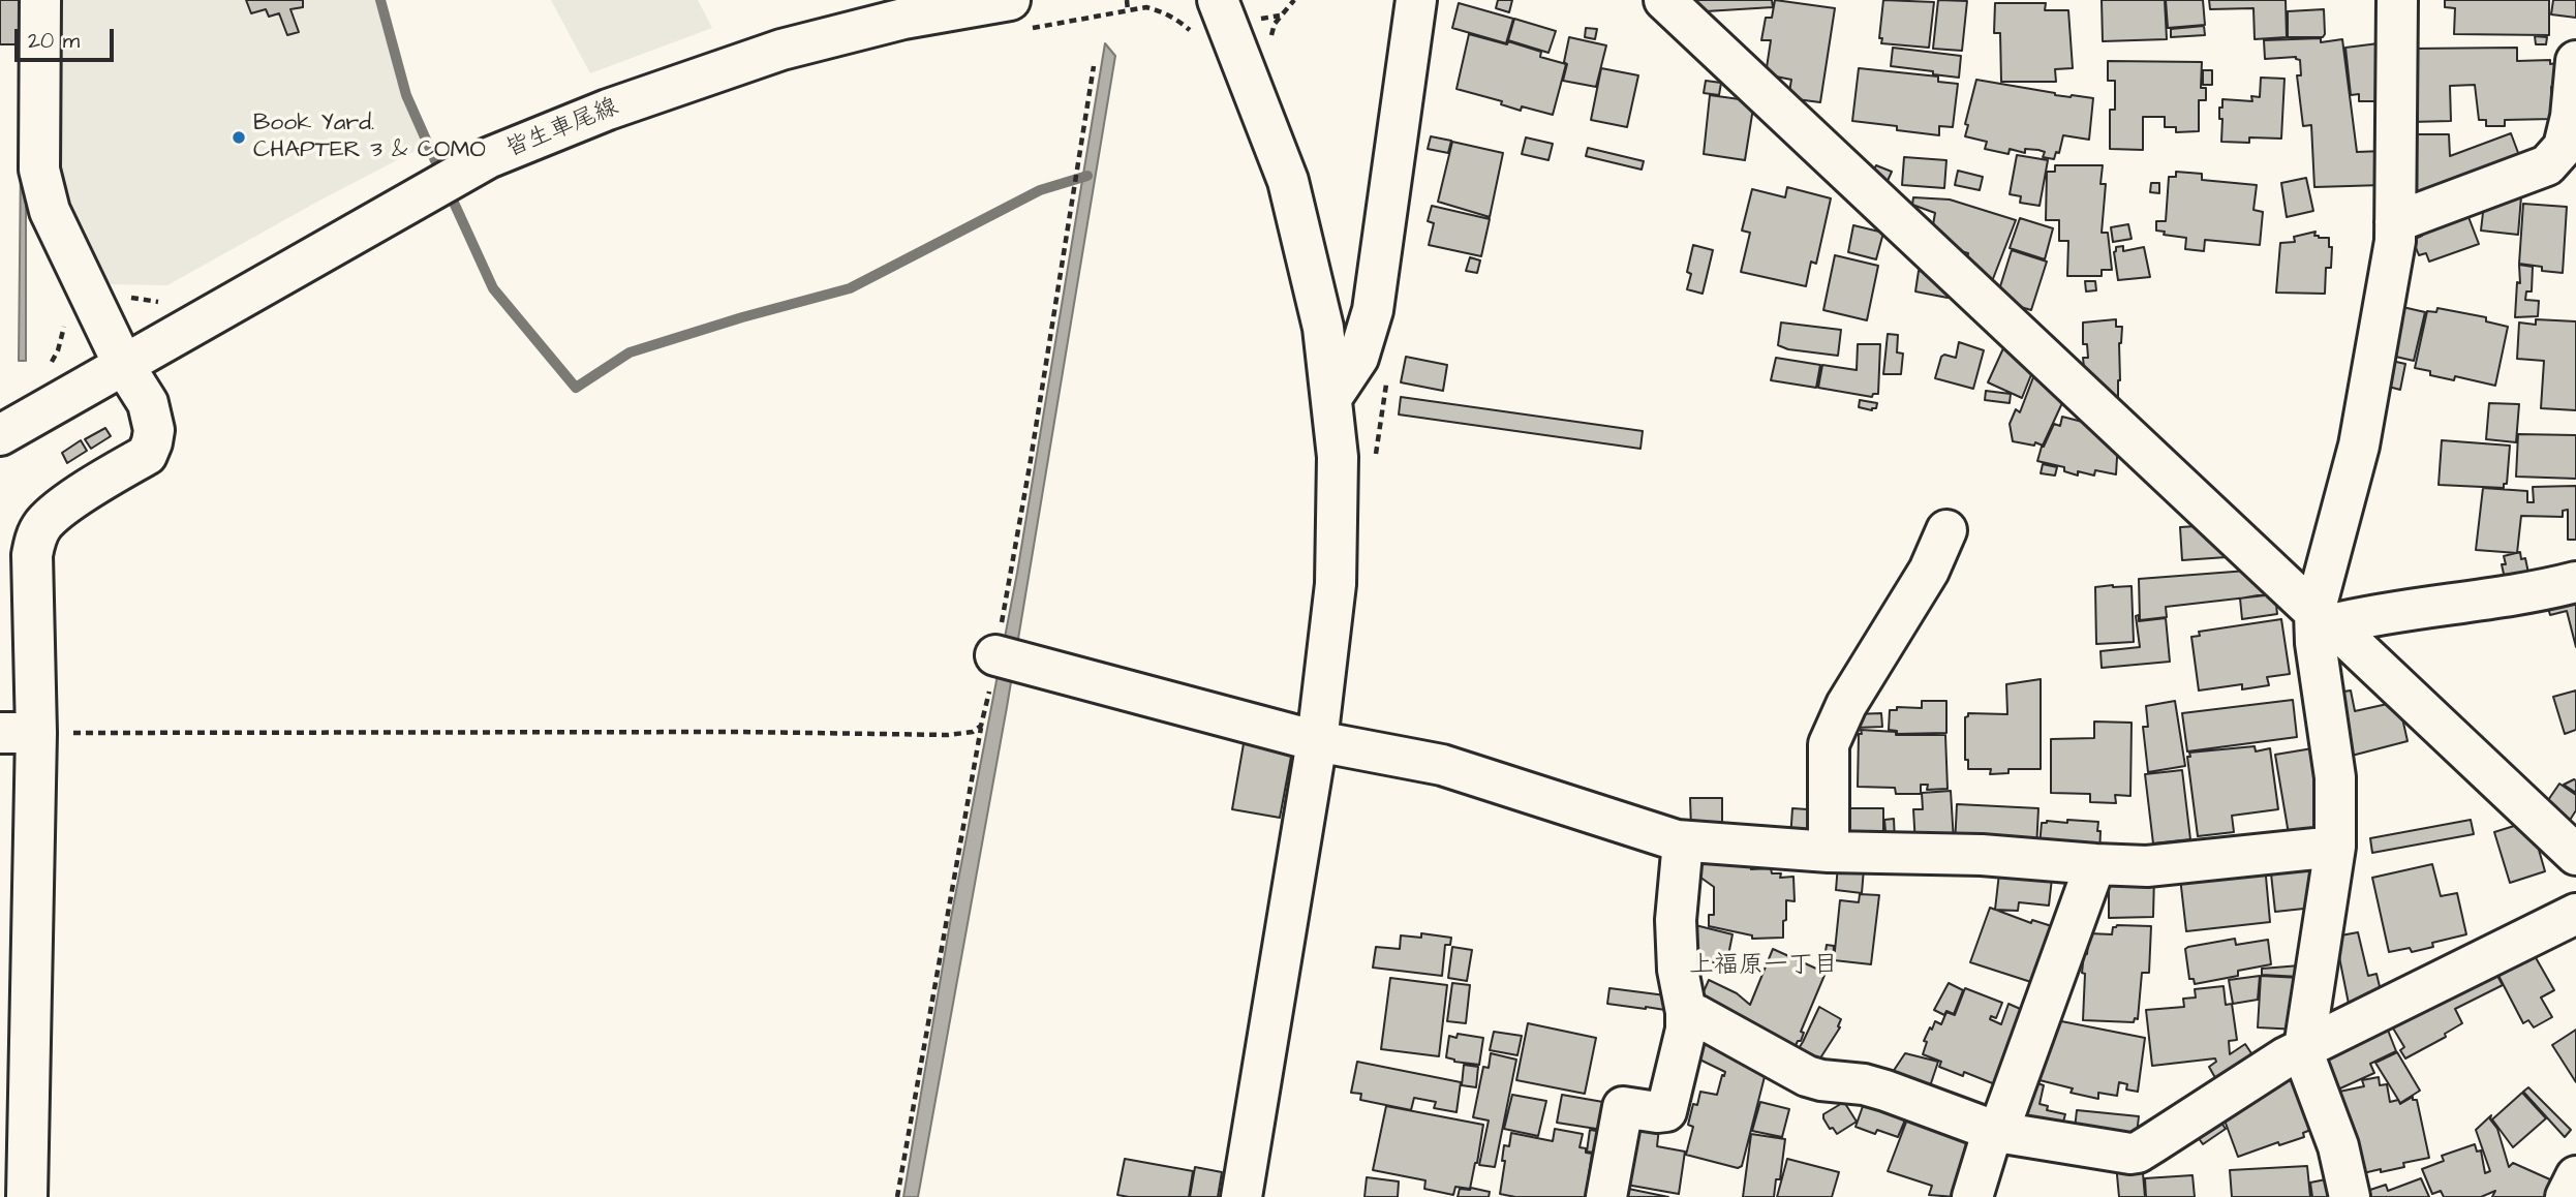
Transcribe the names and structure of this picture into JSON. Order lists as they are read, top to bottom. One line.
{"streets":{"street":["皆生車尾線"]},"districts":["上福原一丁目"],"places":["Book Yard. CHAPTER 3 & COMO"],"scale_bar":"20 m"}
